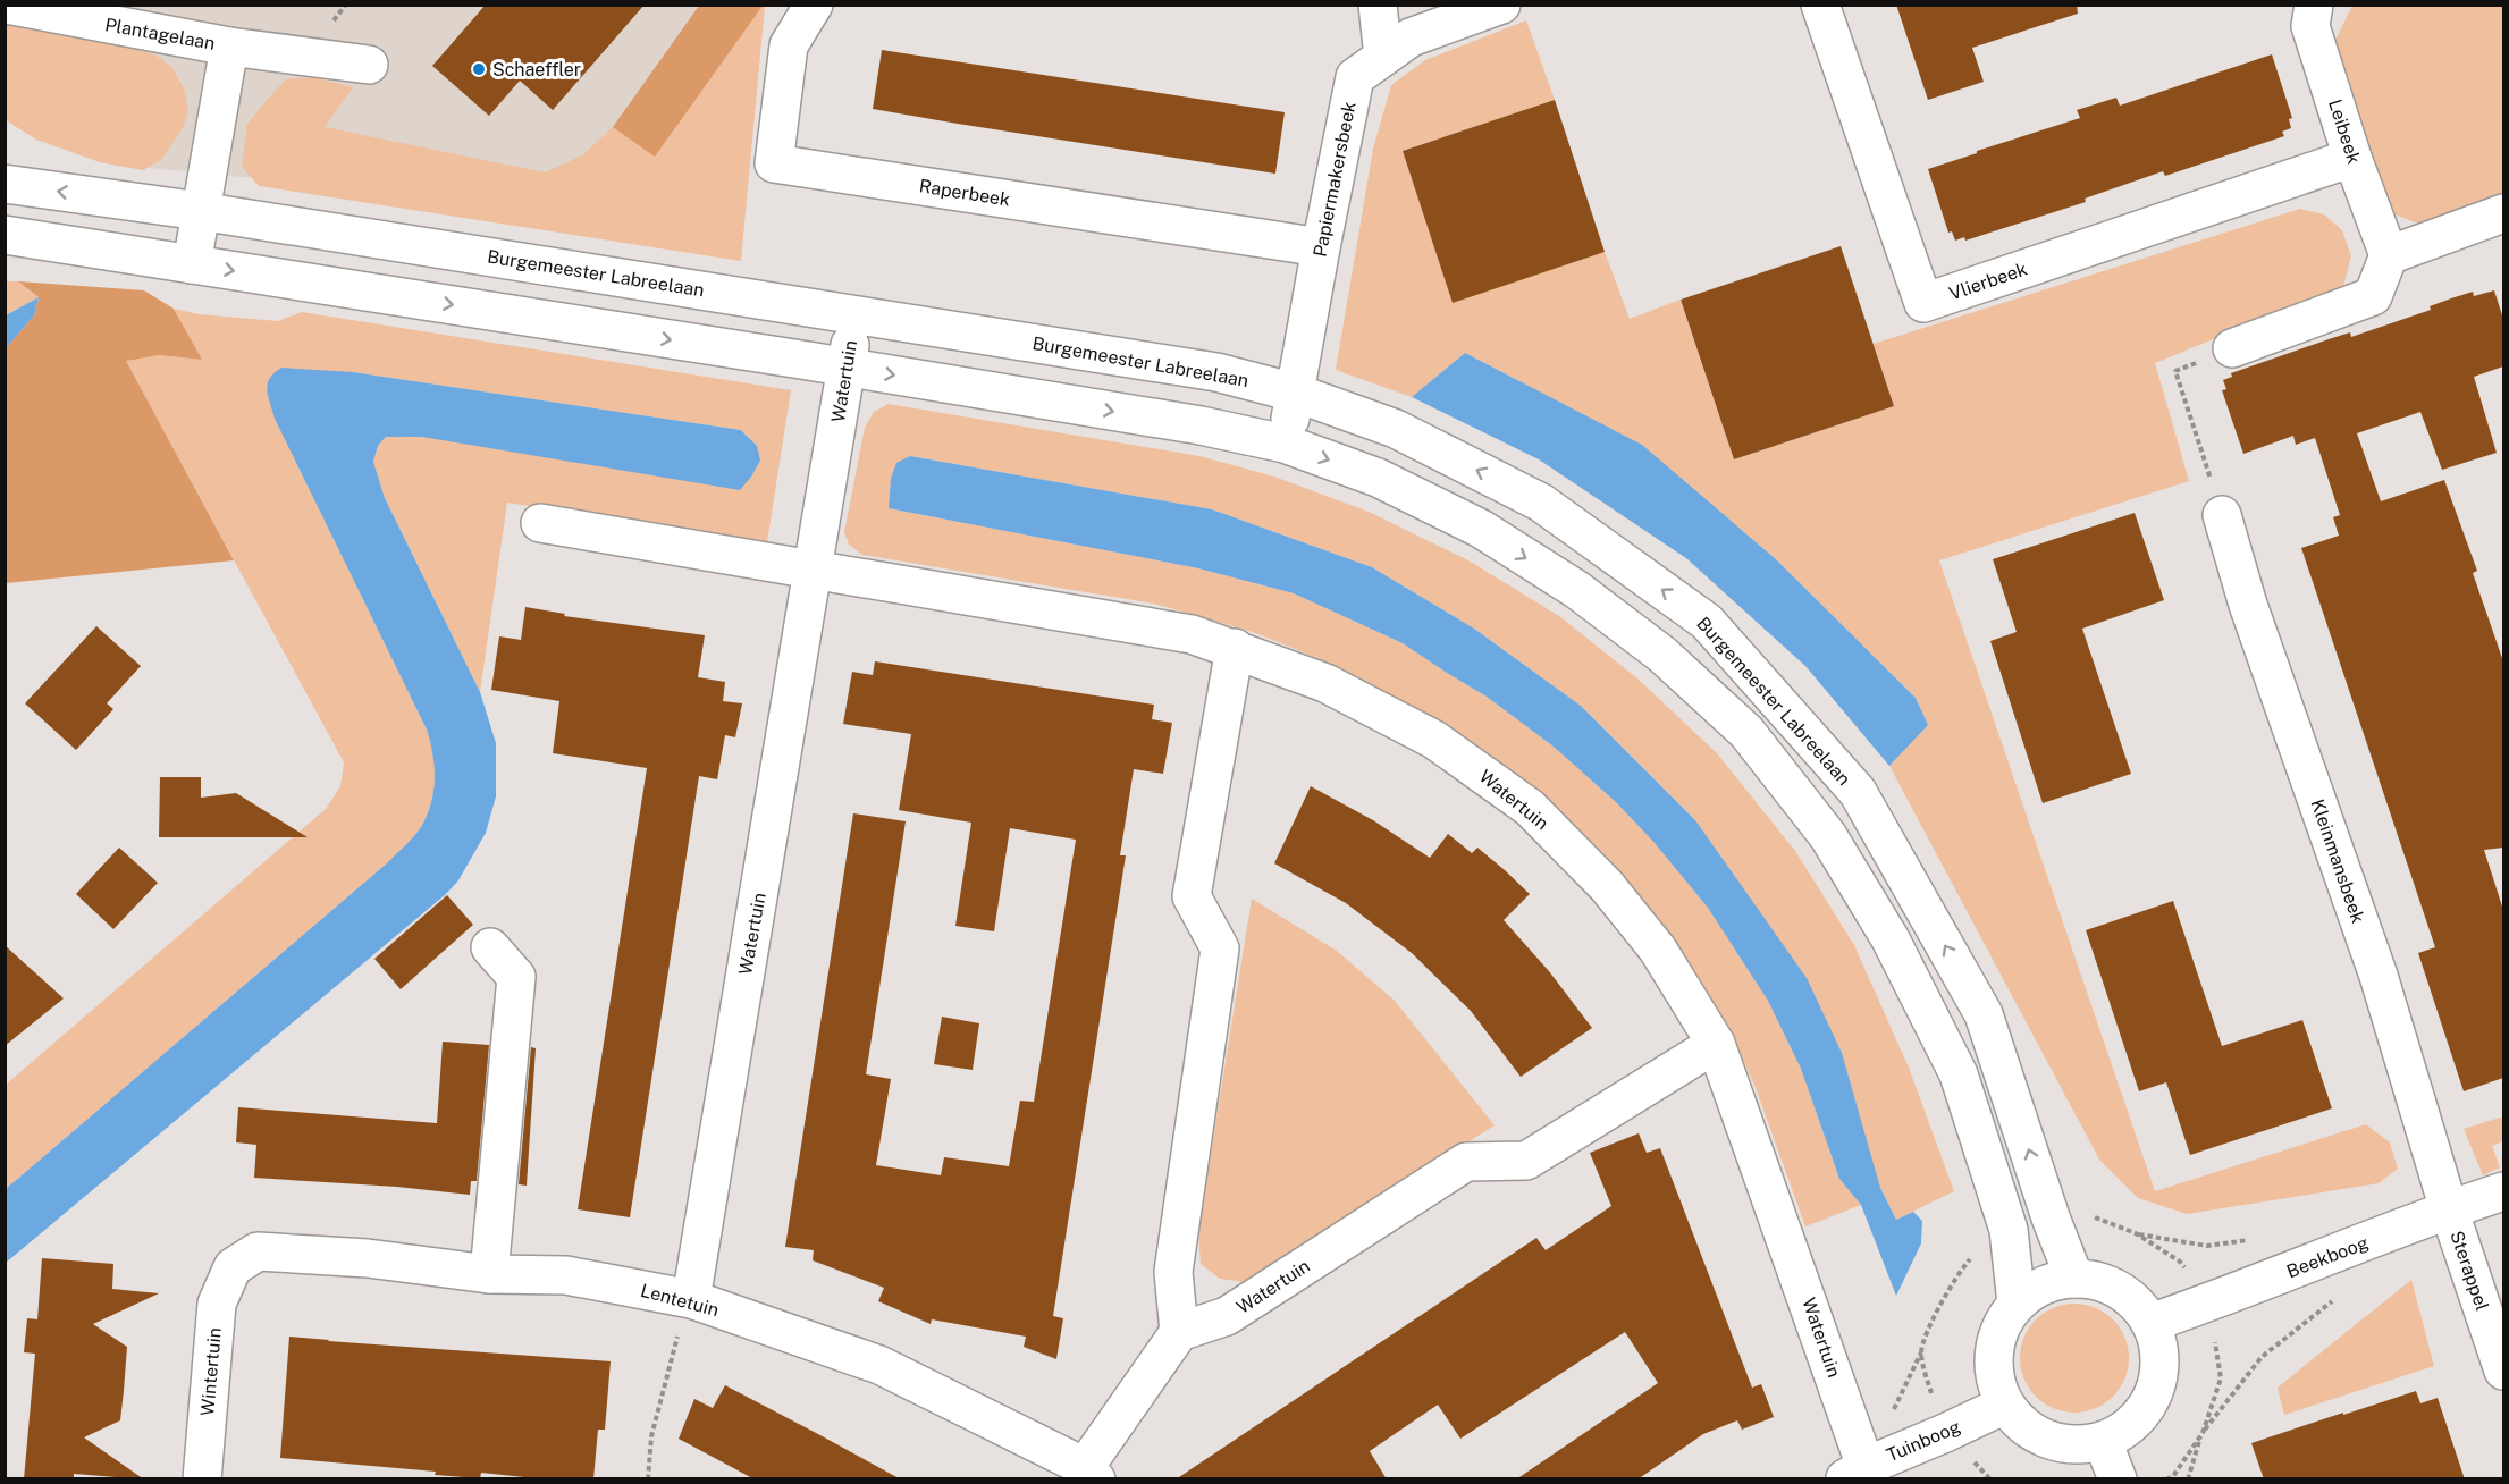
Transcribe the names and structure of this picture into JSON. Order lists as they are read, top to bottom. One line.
{"streets":{"street":["Plantagelaan","Leibeek","Papiermakersbeek","Raperbeek","Burgemeester Labreelaan","Vlierbeek","Watertuin","Kleinmansbeek","Beekboog","Sterappel","Lentetuin","Wintertuin","Tuinboog"]},"crossings":[["Plantagelaan","Burgemeester Labreelaan"],["Leibeek","Vlierbeek"],["Papiermakersbeek","Raperbeek"],["Papiermakersbeek","Burgemeester Labreelaan"],["Burgemeester Labreelaan","Watertuin"],["Burgemeester Labreelaan","Beekboog"],["Burgemeester Labreelaan","Tuinboog"],["Watertuin","Lentetuin"],["Watertuin","Tuinboog"],["Kleinmansbeek","Beekboog"],["Kleinmansbeek","Sterappel"],["Beekboog","Sterappel"],["Beekboog","Tuinboog"],["Lentetuin","Wintertuin"]],"places":["Schaeffler"]}
